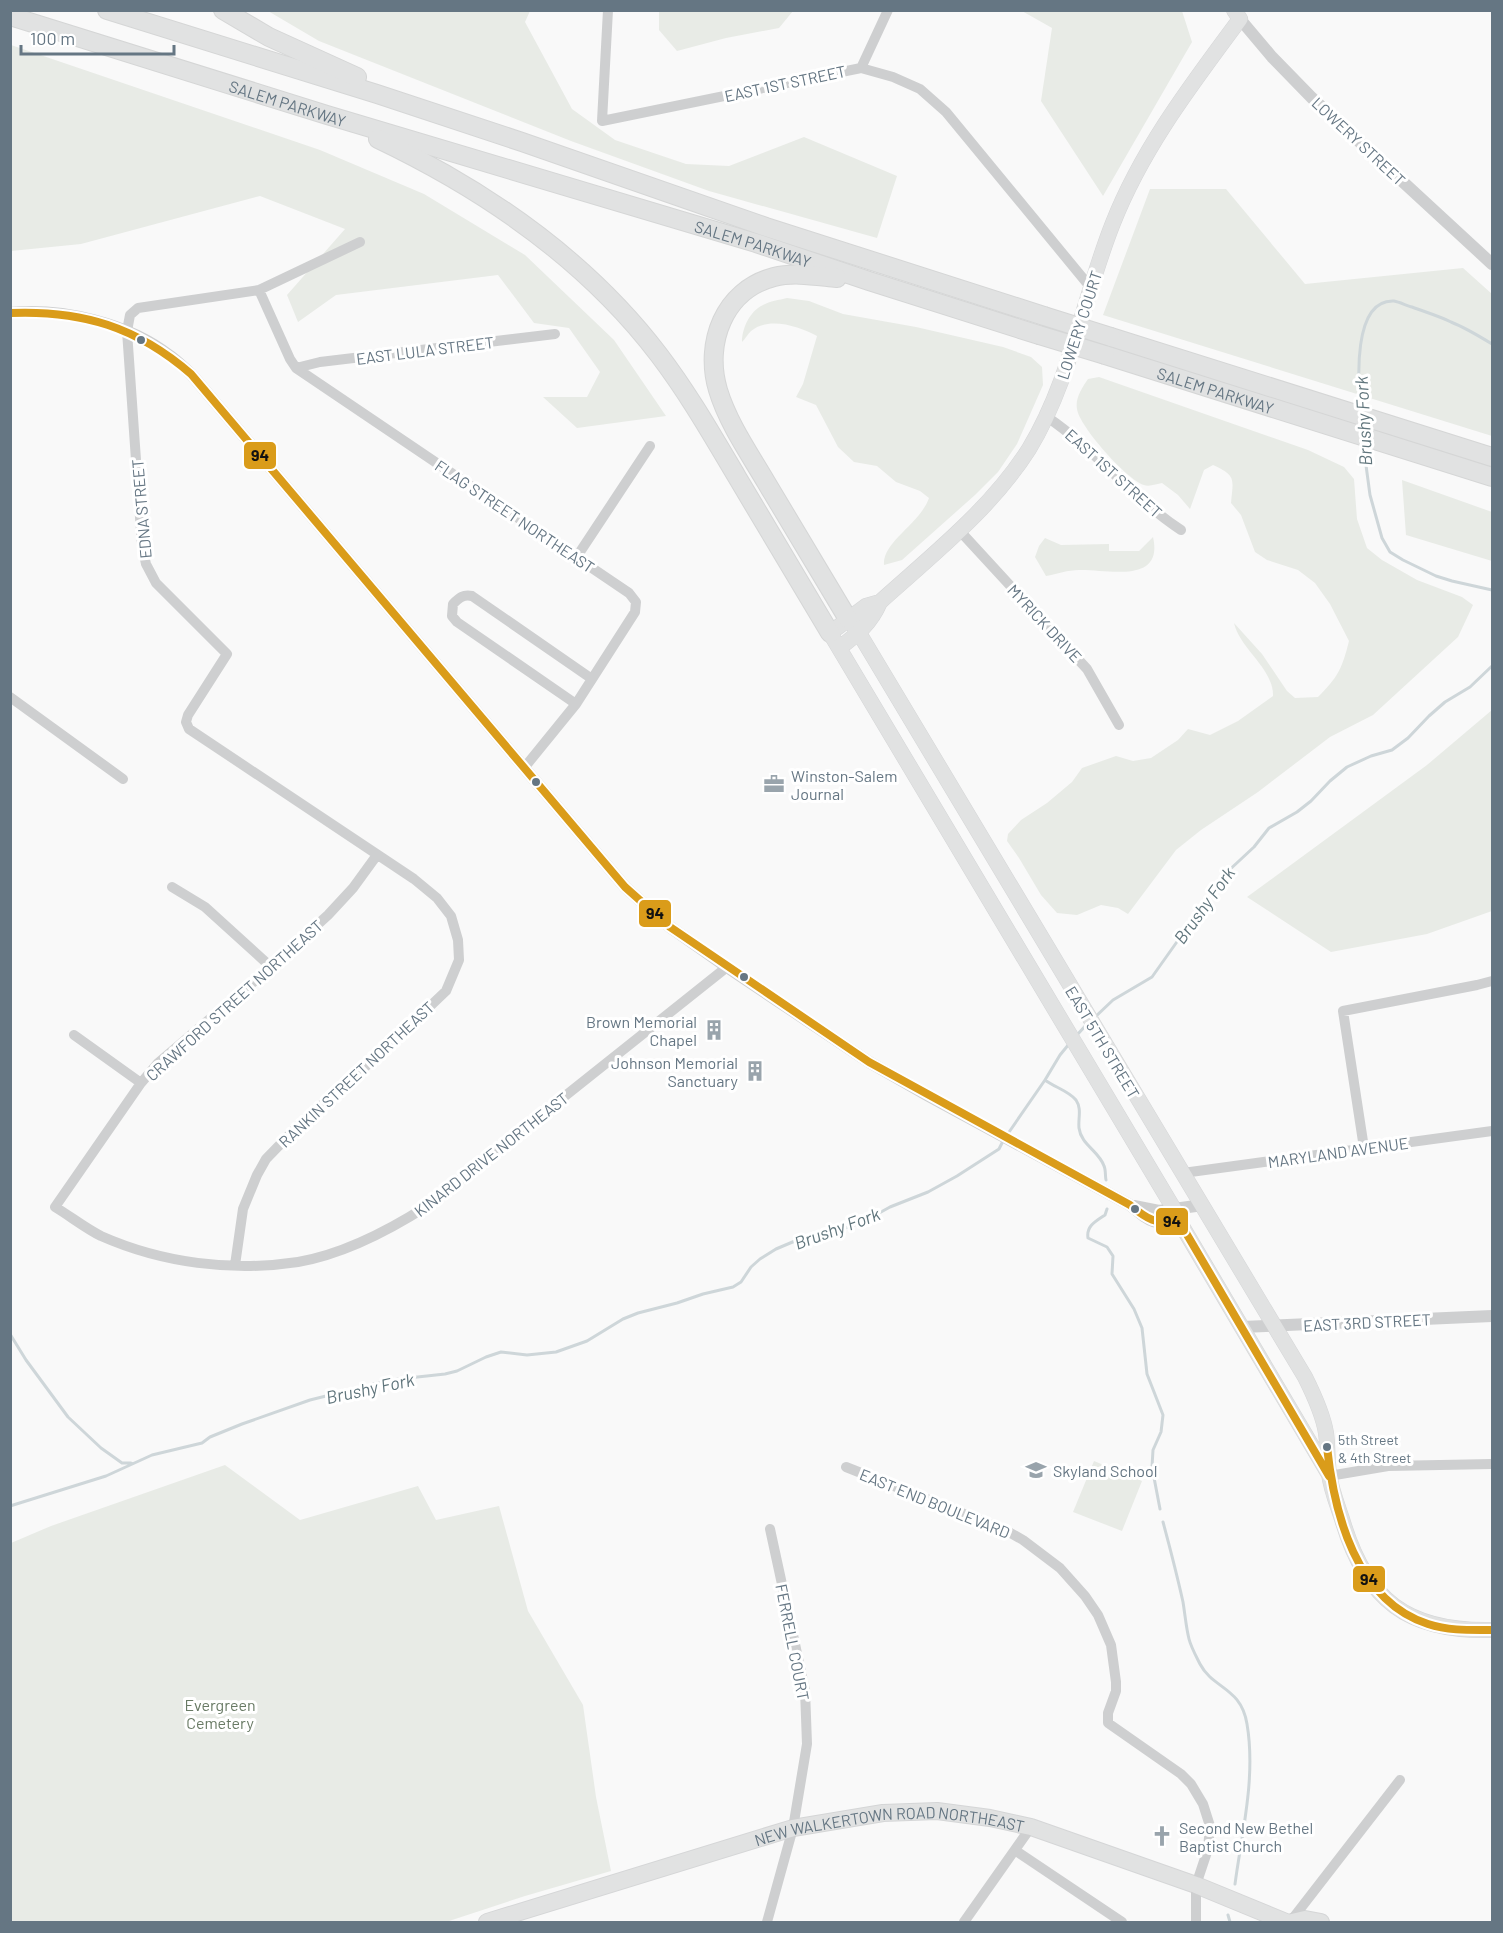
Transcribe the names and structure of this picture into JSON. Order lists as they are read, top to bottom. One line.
{"streets":{"highway":["SALEM PARKWAY"],"main road":["LOWERY COURT","EAST 5TH STREET","NEW WALKERTOWN ROAD NORTHEAST"],"street":["EAST 1ST STREET","LOWERY STREET","EAST LULA STREET","EDNA STREET","FLAG STREET NORTHEAST","MYRICK DRIVE","CRAWFORD STREET NORTHEAST","RANKIN STREET NORTHEAST","MARYLAND AVENUE","KINARD DRIVE NORTHEAST","EAST 3RD STREET","EAST END BOULEVARD","FERRELL COURT"]},"crossings":[["EAST 1ST STREET","LOWERY COURT"],["LOWERY STREET","LOWERY COURT"],["LOWERY COURT","MYRICK DRIVE"],["LOWERY COURT","EAST 5TH STREET"],["EAST LULA STREET","FLAG STREET NORTHEAST"],["EDNA STREET","RANKIN STREET NORTHEAST"],["CRAWFORD STREET NORTHEAST","RANKIN STREET NORTHEAST"],["CRAWFORD STREET NORTHEAST","KINARD DRIVE NORTHEAST"],["EAST 5TH STREET","MARYLAND AVENUE"],["EAST 5TH STREET","EAST 3RD STREET"],["RANKIN STREET NORTHEAST","KINARD DRIVE NORTHEAST"],["EAST END BOULEVARD","NEW WALKERTOWN ROAD NORTHEAST"],["FERRELL COURT","NEW WALKERTOWN ROAD NORTHEAST"]],"water":["Brushy Fork"],"parks":["Evergreen Cemetery"],"places":{"office":["Winston-Salem Journal"],"building":["Brown Memorial Chapel","Johnson Memorial Sanctuary"],"other":["5th Street & 4th Street"],"school or university":["Skyland School"],"church":["Second New Bethel Baptist Church"]},"lines":["transit line 94"],"scale_bar":"100 m"}
